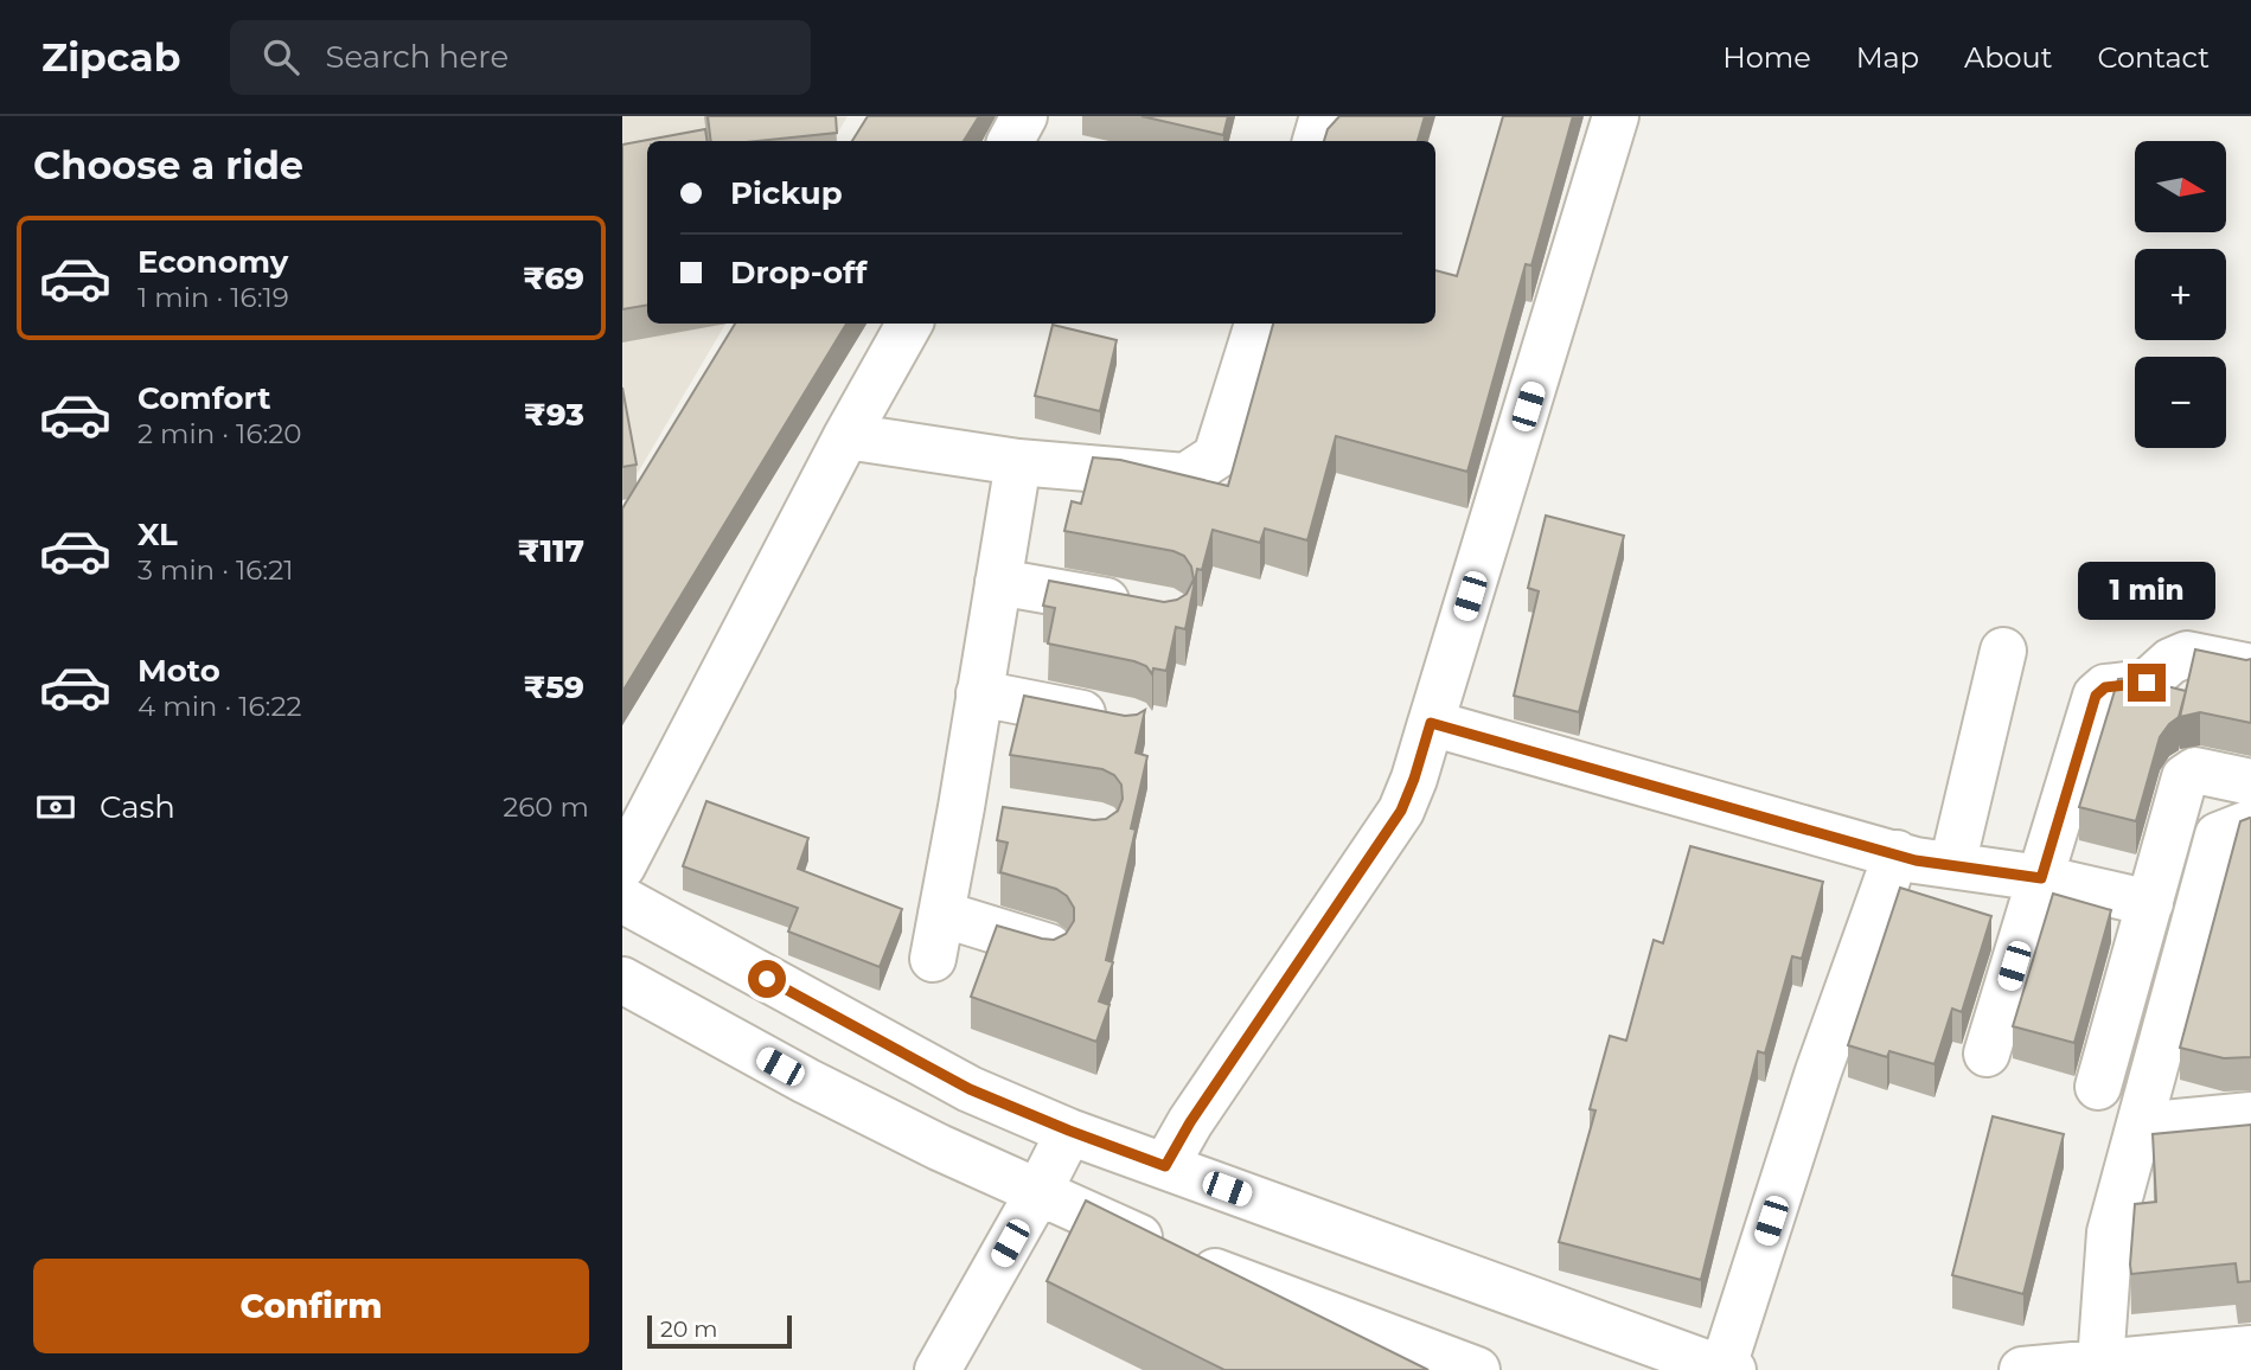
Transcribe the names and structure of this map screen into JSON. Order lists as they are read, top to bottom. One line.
{"scale_bar":"20 m","north":"right","page":{"header":"Zipcab","search":"Search here","nav":["Home","Map","About","Contact"],"heading":"Choose a ride","map_buttons":["+","−"],"banner":["Pickup","Drop-off"],"list":[{"name":"Economy","note":"1 min · 16:19","value":"₹69"},{"name":"Comfort","note":"2 min · 16:20","value":"₹93"},{"name":"XL","note":"3 min · 16:21","value":"₹117"},{"name":"Moto","note":"4 min · 16:22","value":"₹59"}],"bubble":"1 min","pay":["Cash","260 m"],"buttons":"Confirm","scale":"20 m"}}
